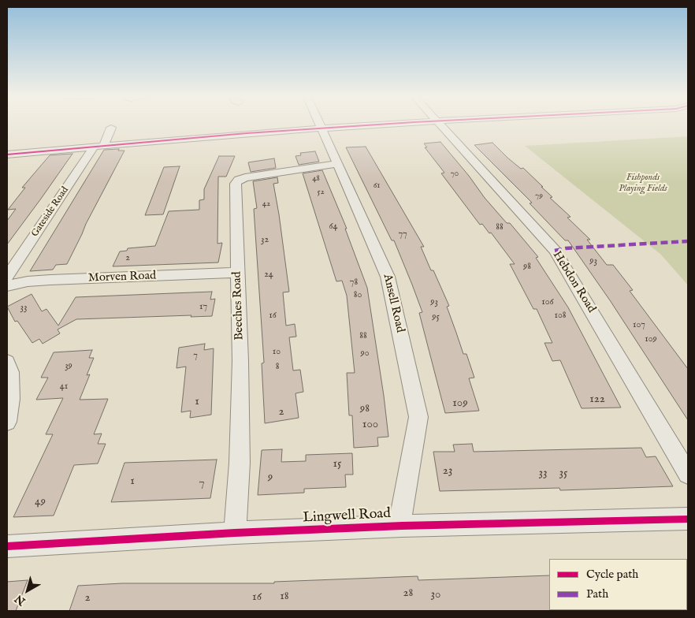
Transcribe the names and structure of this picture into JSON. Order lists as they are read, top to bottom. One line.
{"streets":{"street":["Gateside Road","Morven Road","Hebdon Road","Ansell Road","Beeches Road","Lingwell Road"]},"crossings":[["Morven Road","Beeches Road"],["Ansell Road","Beeches Road"],["Ansell Road","Lingwell Road"],["Beeches Road","Lingwell Road"]],"parks":["Fishponds Playing Fields"],"house_numbers":["70","48","61","52","79","42","64","88","77","32","2","93","98","24","78","80","93","106","17","33","16","108","95","107","88","109","10","90","7","39","8","41","122","1","109","98","2","100","15","23","33","35","9","1","7","49","28","30","18","16","2"],"legend":["Cycle path","Path"],"north":"bottom left"}
